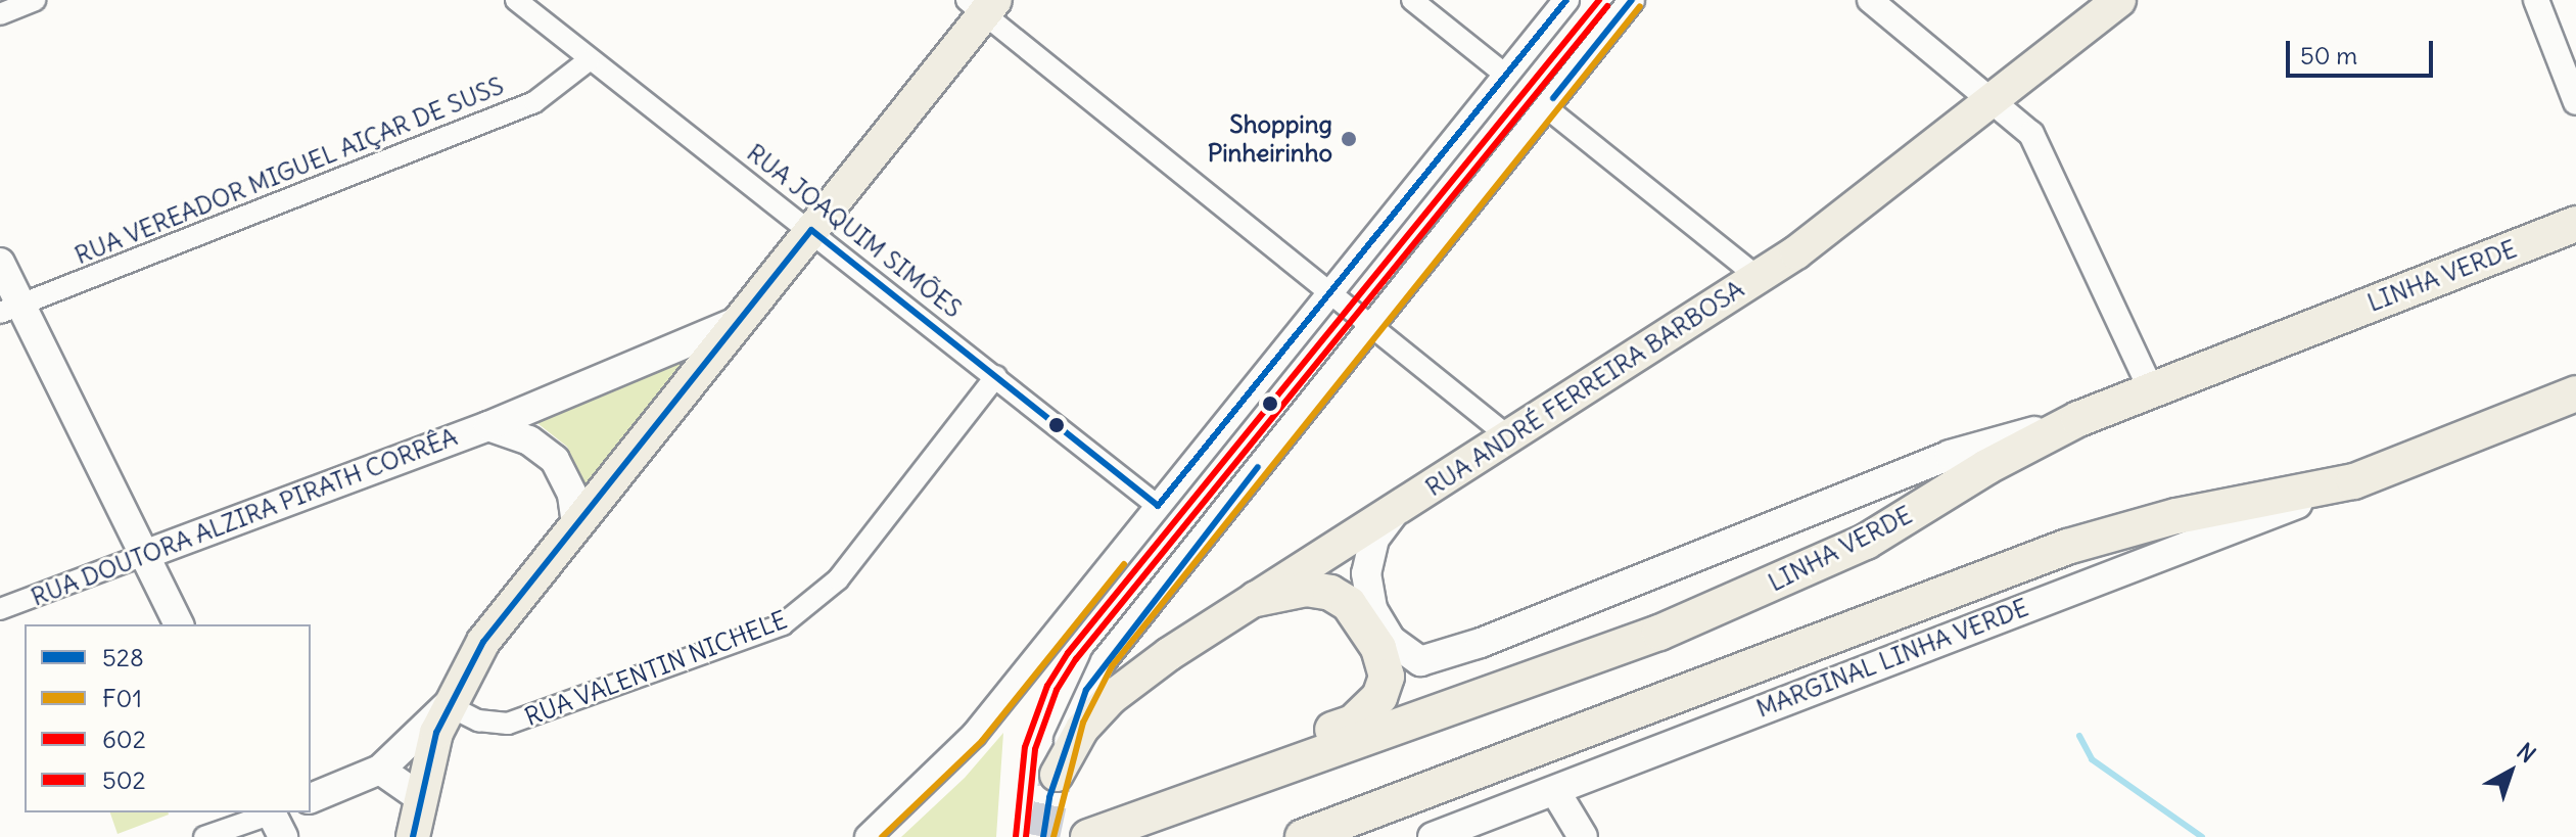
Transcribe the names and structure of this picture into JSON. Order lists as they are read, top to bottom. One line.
{"streets":{"highway":["LINHA VERDE"],"main road":["RUA ANDRÉ FERREIRA BARBOSA","RUA DOUTORA ALZIRA PIRATH CORRÊA","MARGINAL LINHA VERDE"],"street":["RUA VEREADOR MIGUEL AIÇAR DE SUSS","RUA JOAQUIM SIMÕES","RUA VALENTIN NICHELE"]},"crossings":[["RUA VEREADOR MIGUEL AIÇAR DE SUSS","RUA JOAQUIM SIMÕES"],["RUA JOAQUIM SIMÕES","RUA VALENTIN NICHELE"]],"places":["Shopping Pinheirinho"],"lines":["transit line 528","transit line 602","transit line F01","transit line 502"],"legend":["528","F01","602","502"],"scale_bar":"50 m","north":"top right"}
